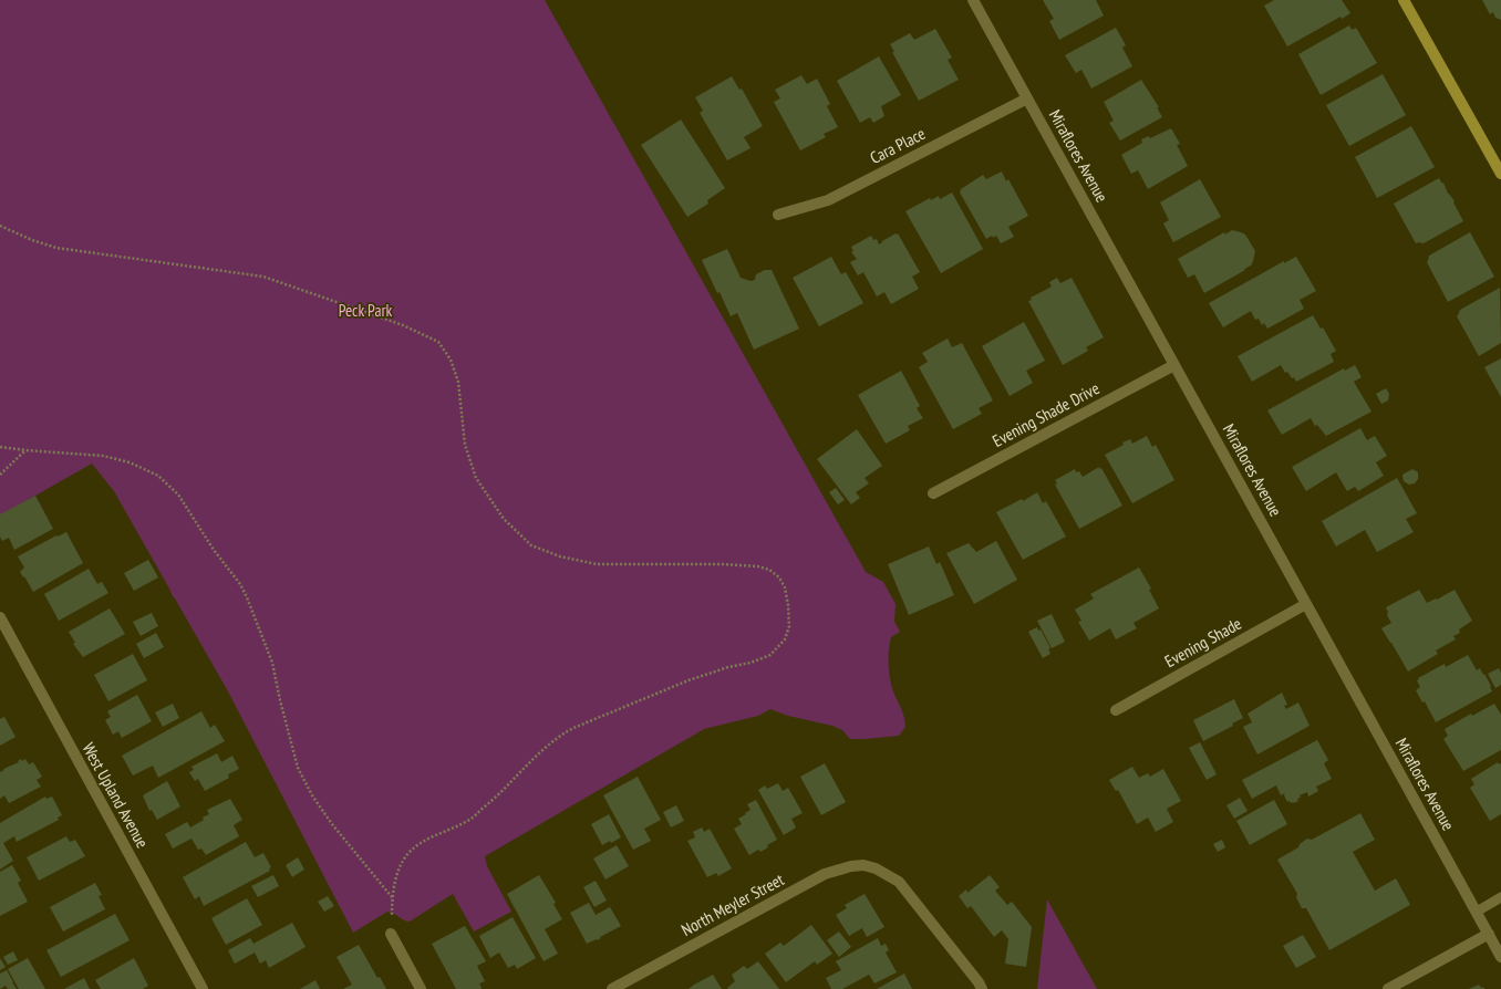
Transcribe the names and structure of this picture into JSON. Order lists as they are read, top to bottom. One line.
{"streets":{"street":["Cara Place","Miraflores Avenue","Evening Shade Drive","Evening Shade","West Upland Avenue","North Meyler Street"]},"crossings":[["Cara Place","Miraflores Avenue"],["Miraflores Avenue","Evening Shade Drive"],["Miraflores Avenue","Evening Shade"]],"parks":["Peck Park"]}
